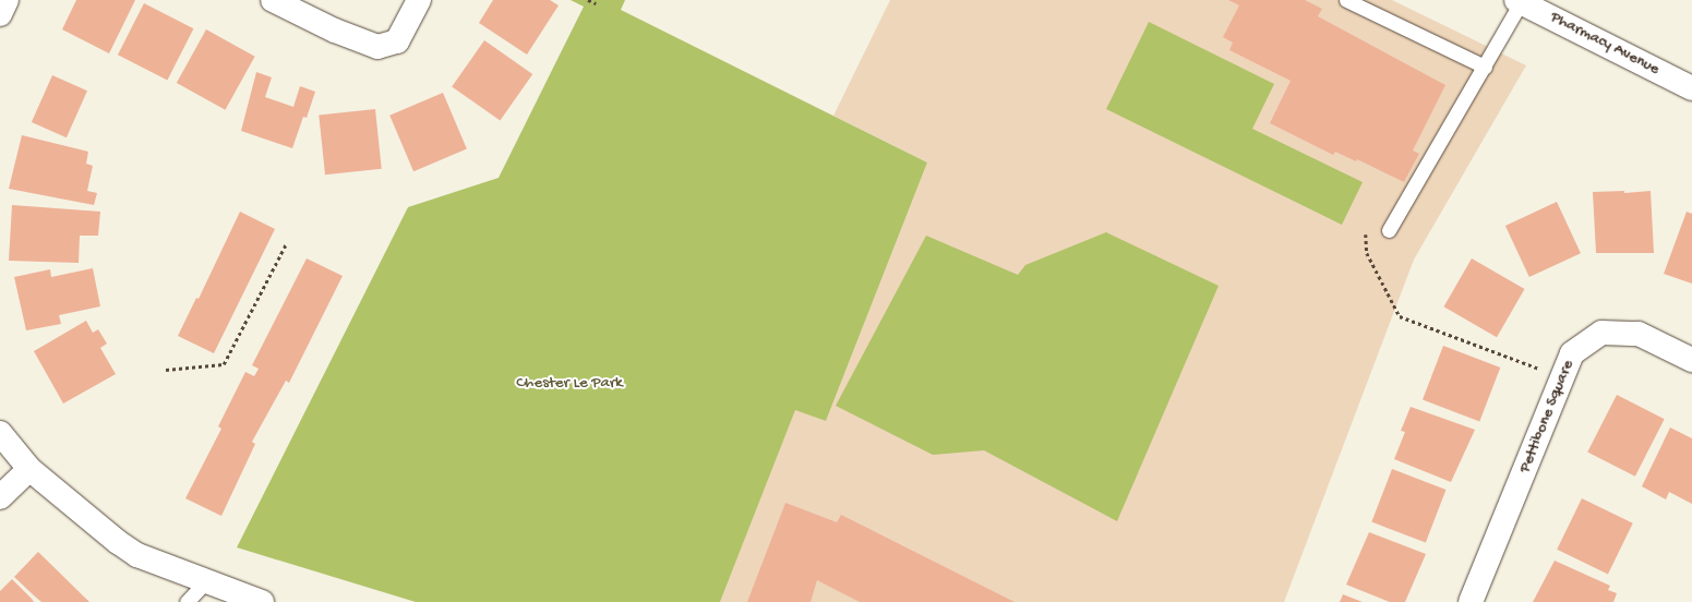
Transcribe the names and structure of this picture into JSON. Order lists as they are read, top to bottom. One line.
{"streets":{"street":["Pharmacy Avenue","Pettibone Square"]},"parks":["Chester Le Park"]}
